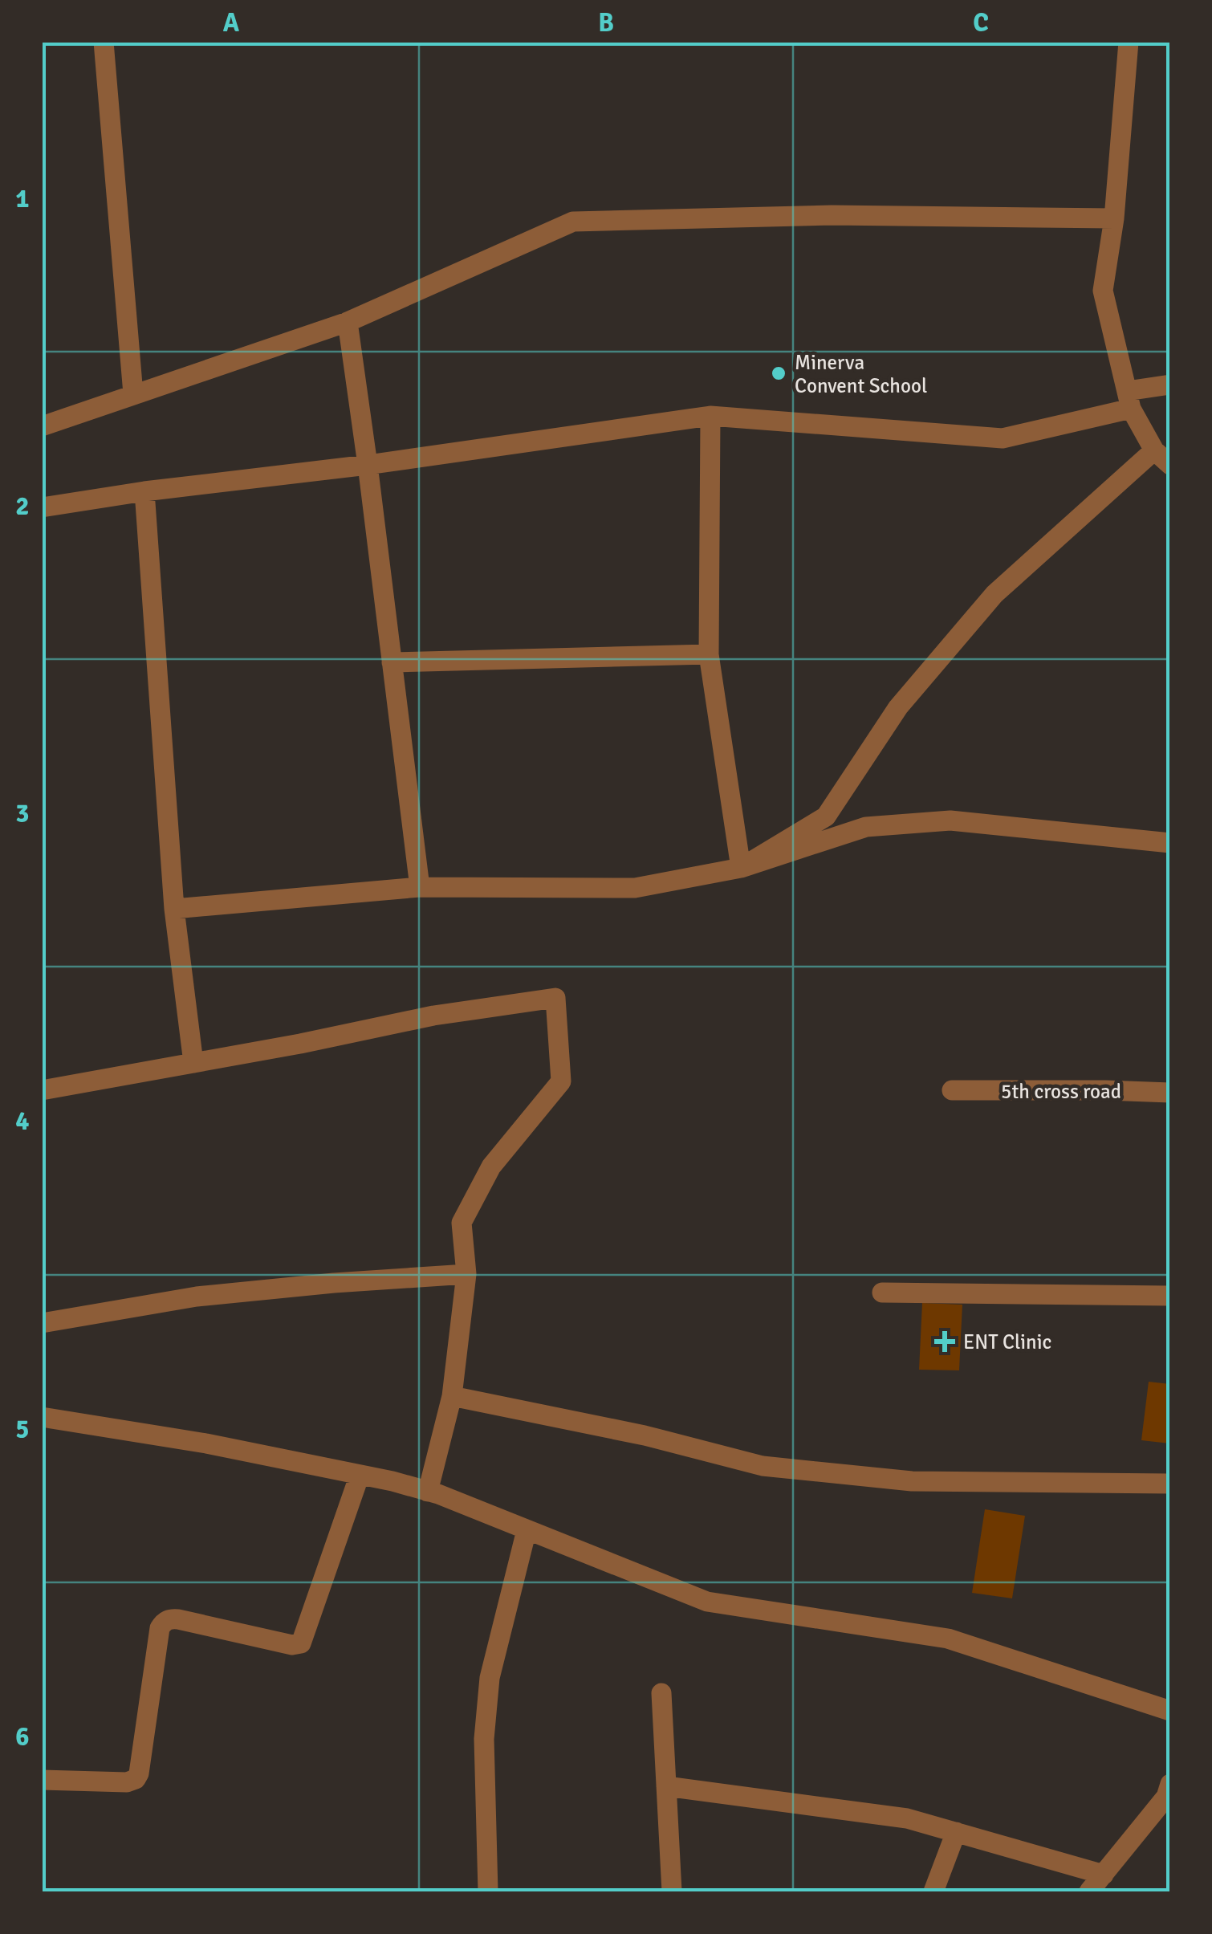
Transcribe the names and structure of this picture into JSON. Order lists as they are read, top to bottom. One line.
{"streets":{"street":["5th cross road"]},"places":{"other":["Minerva Convent School"],"health":["ENT Clinic"]},"grid":{"columns":["A","B","C"],"rows":["1","2","3","4","5","6"]}}
